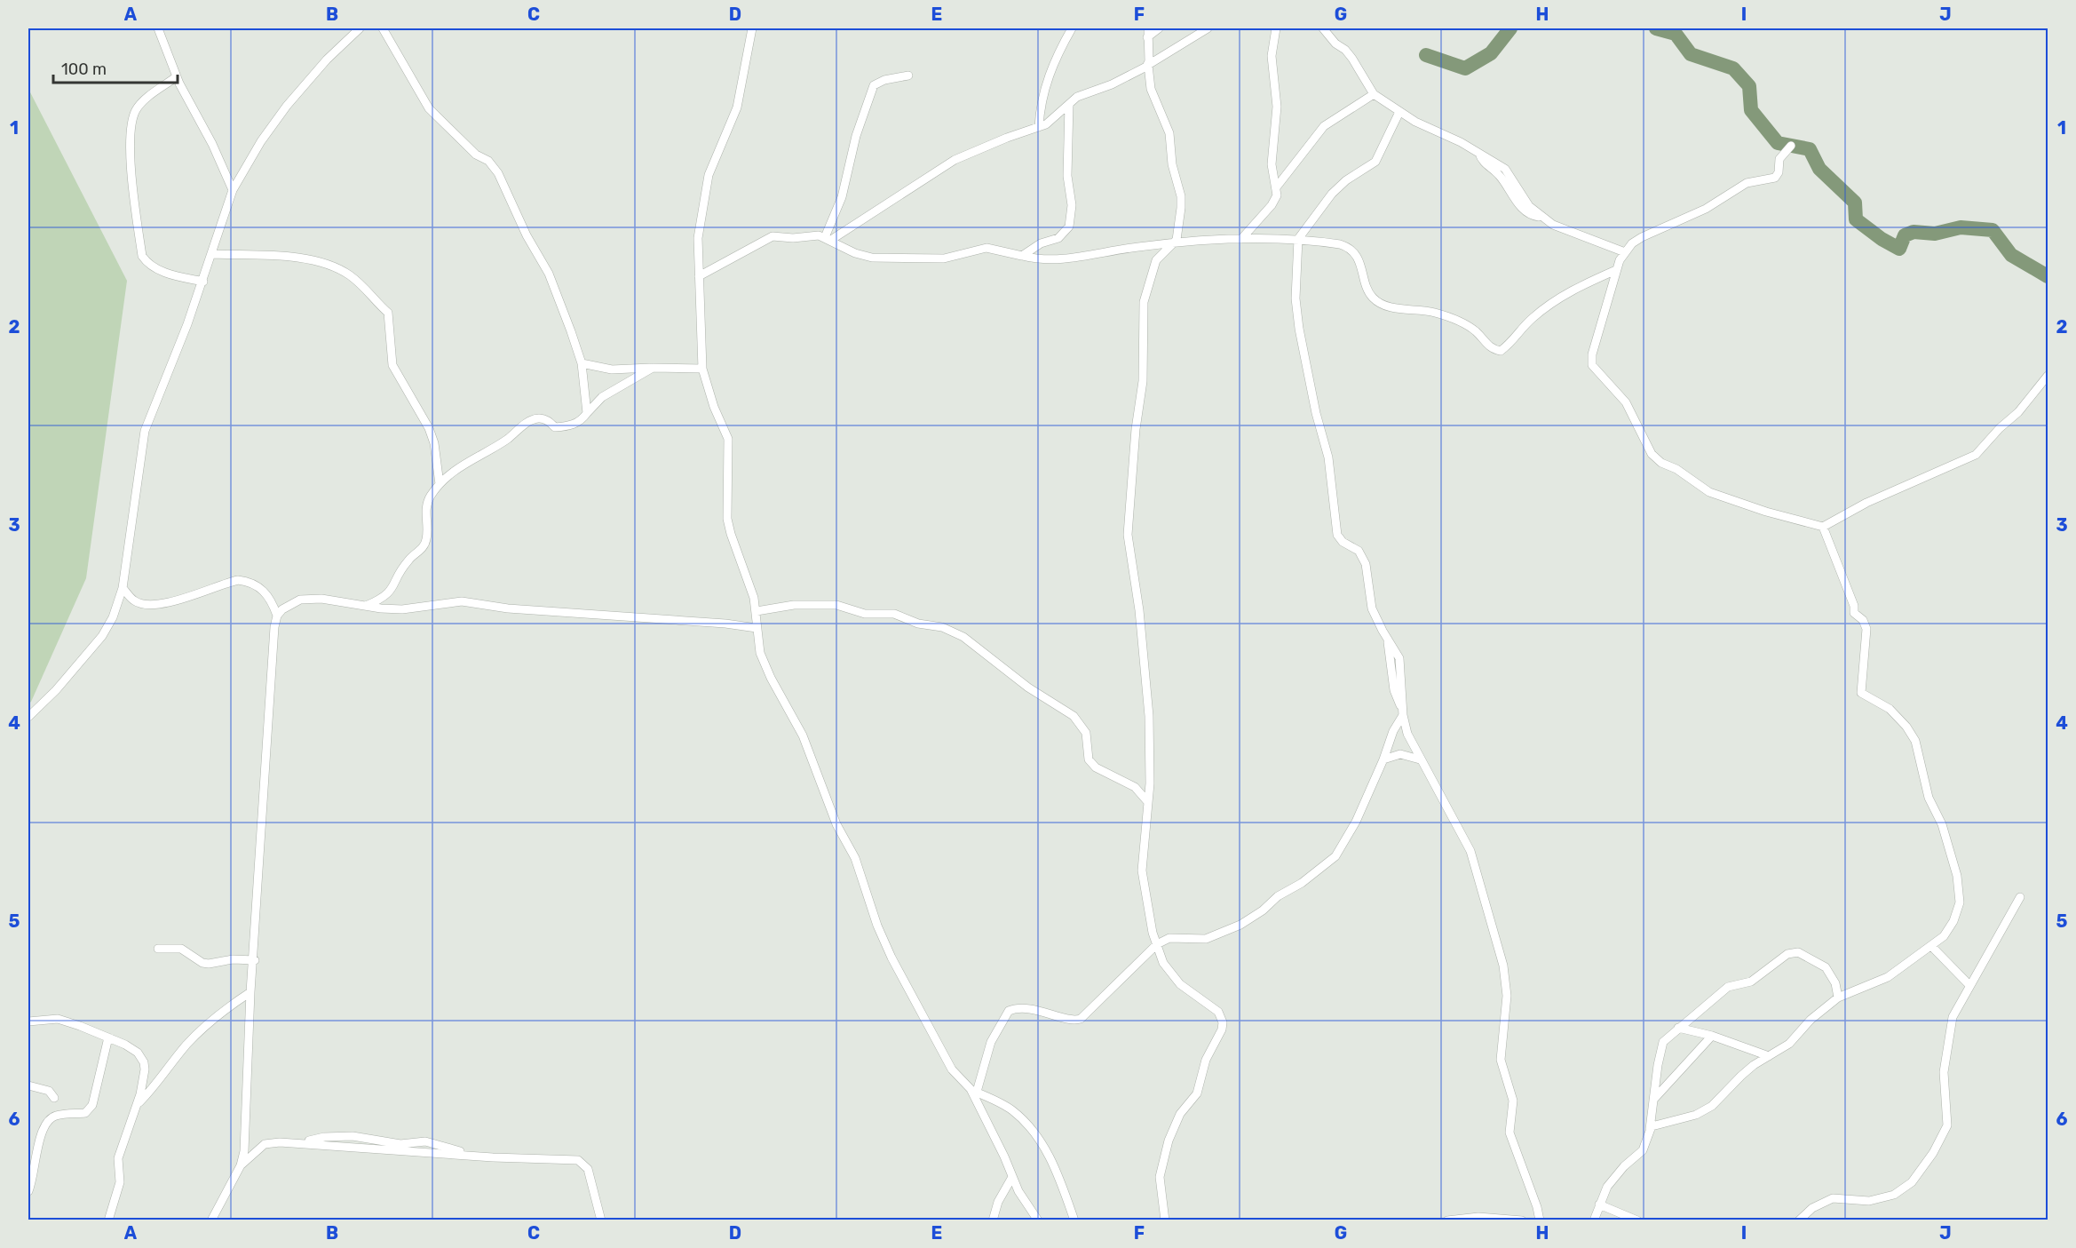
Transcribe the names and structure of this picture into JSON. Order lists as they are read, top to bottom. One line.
{"scale_bar":"100 m","grid":{"columns":["A","B","C","D","E","F","G","H","I","J"],"rows":["1","2","3","4","5","6"]}}
